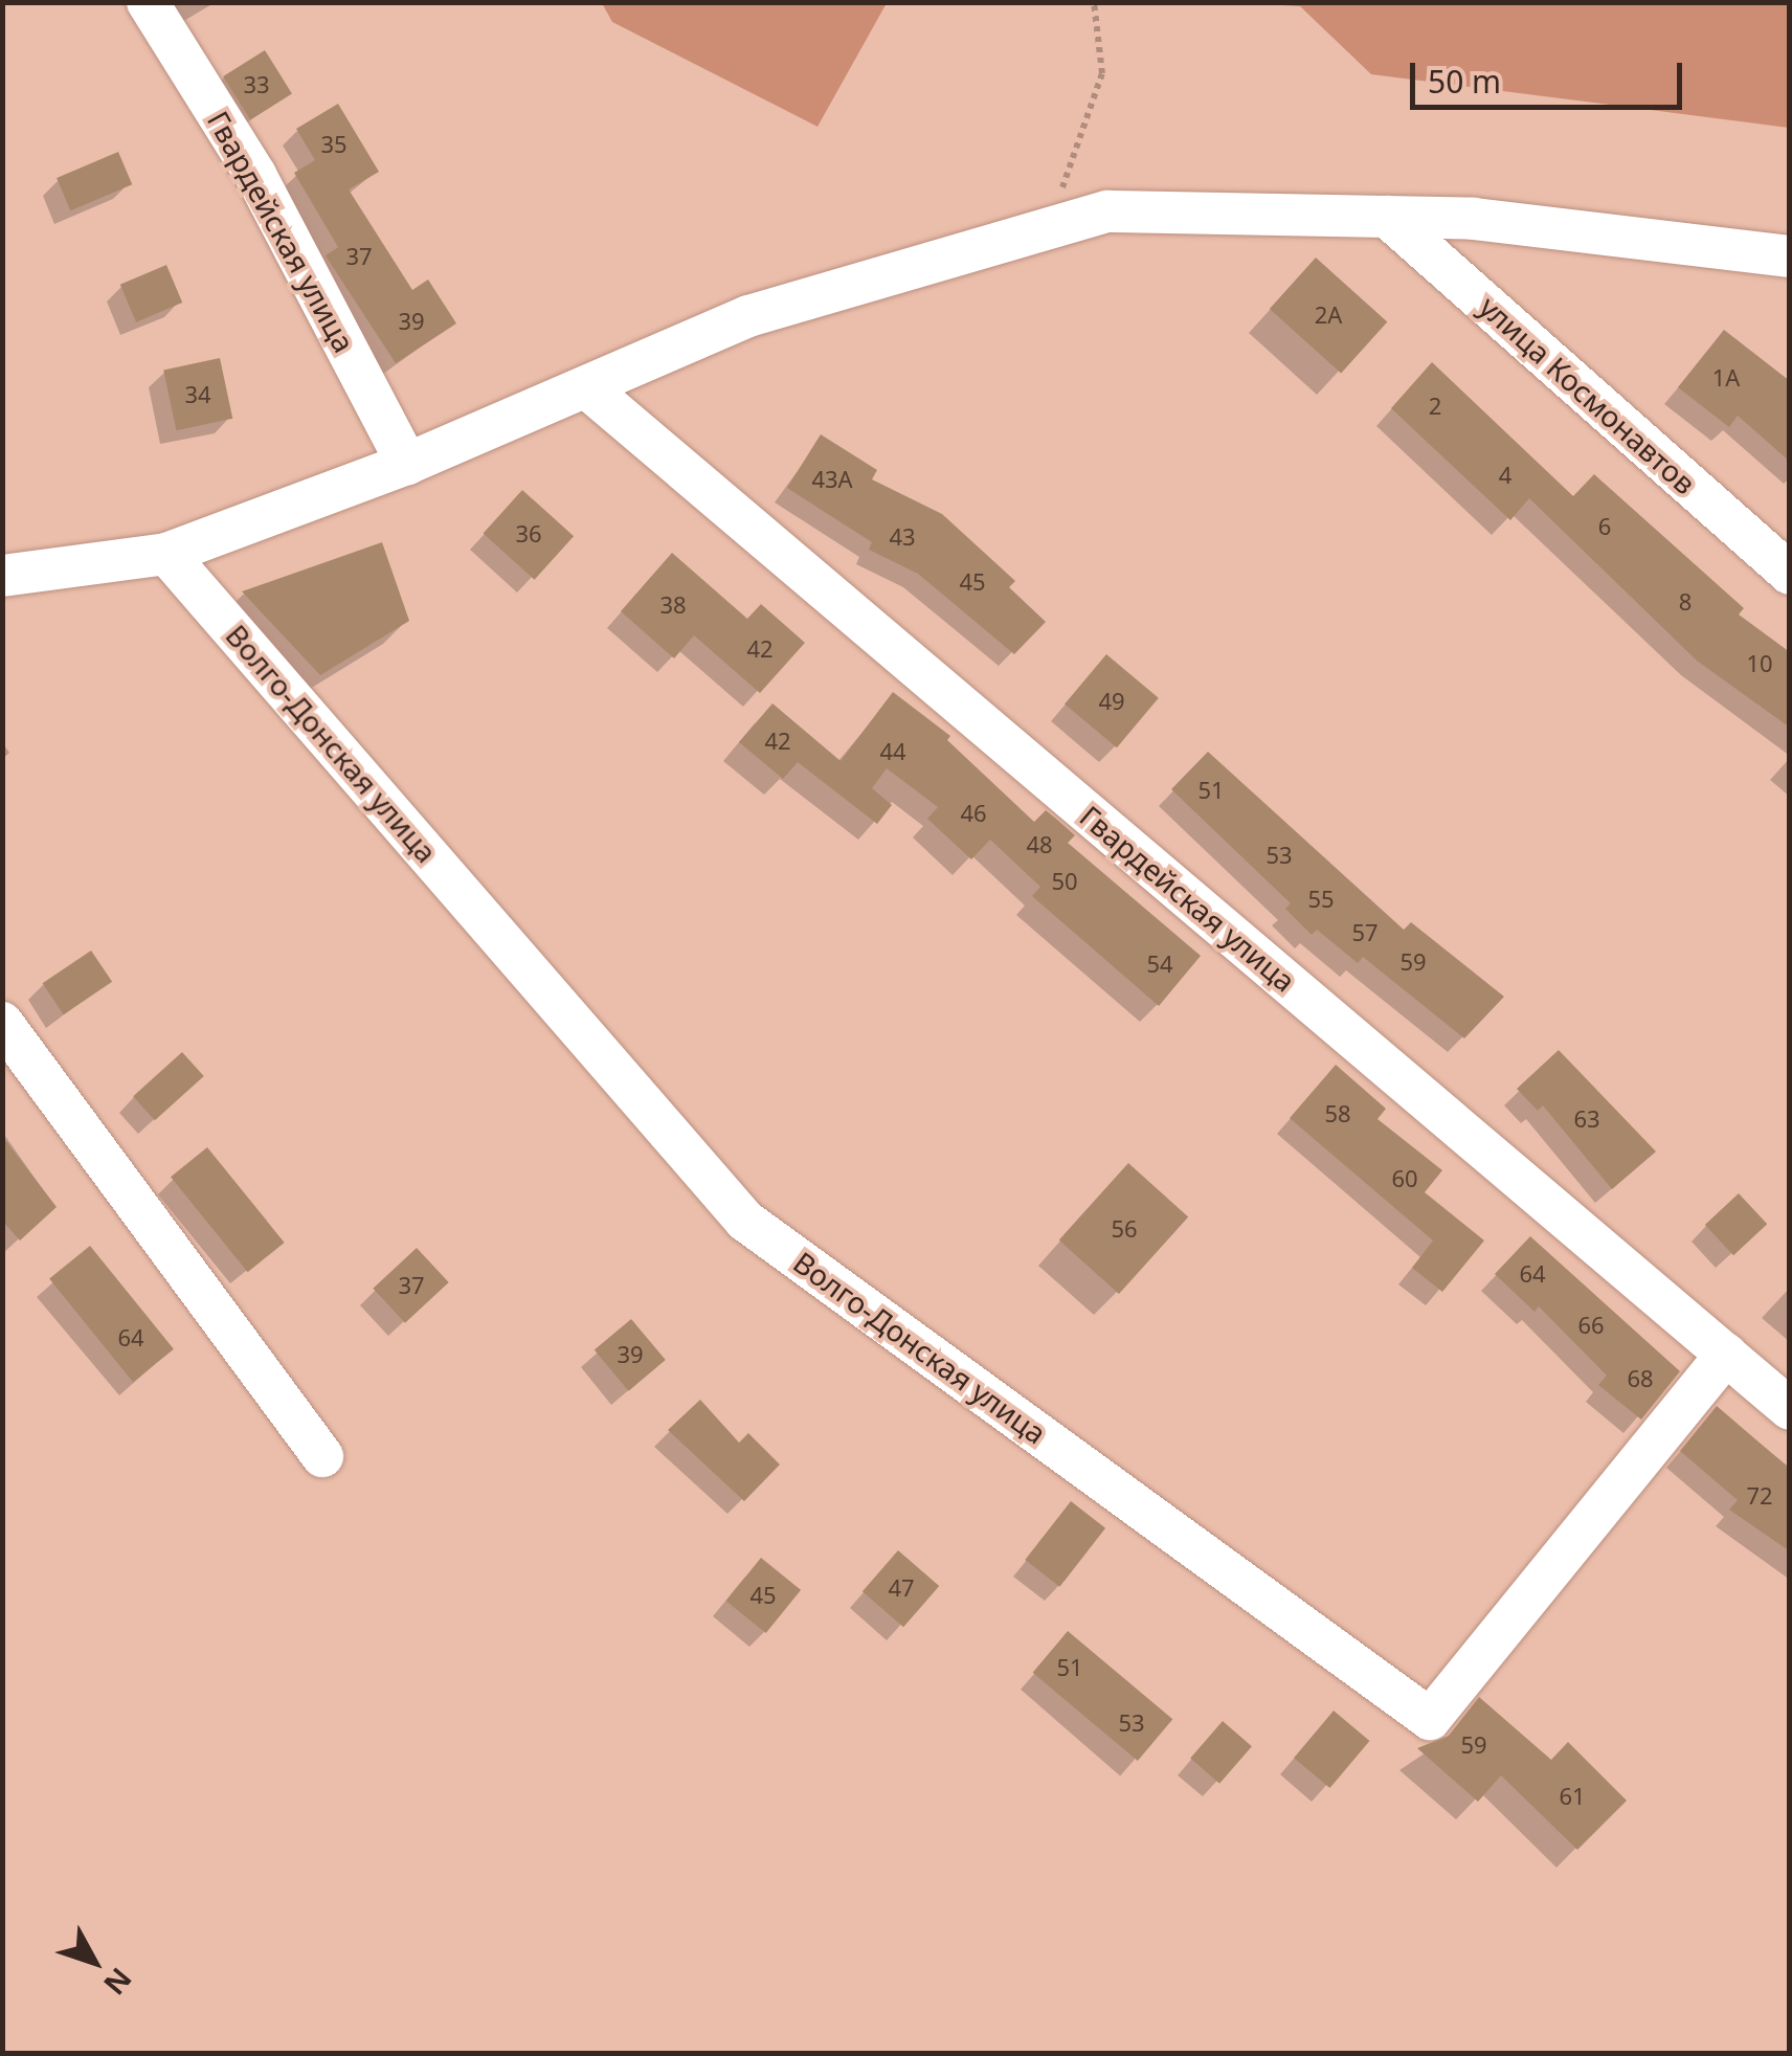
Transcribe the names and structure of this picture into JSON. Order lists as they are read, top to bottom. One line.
{"streets":{"street":["Гвардейская улица","улица Космонавтов","Волго-Донская улица"]},"crossings":[["Гвардейская улица","Волго-Донская улица"]],"house_numbers":["33","35","37","2А","39","1А","34","2","4","43А","6","36","43","45","8","38","42","10","49","42","44","51","46","48","53","50","55","57","59","54","58","63","60","56","64","37","66","64","39","68","72","47","45","51","53","59","61"],"scale_bar":"50 m","north":"bottom right"}
